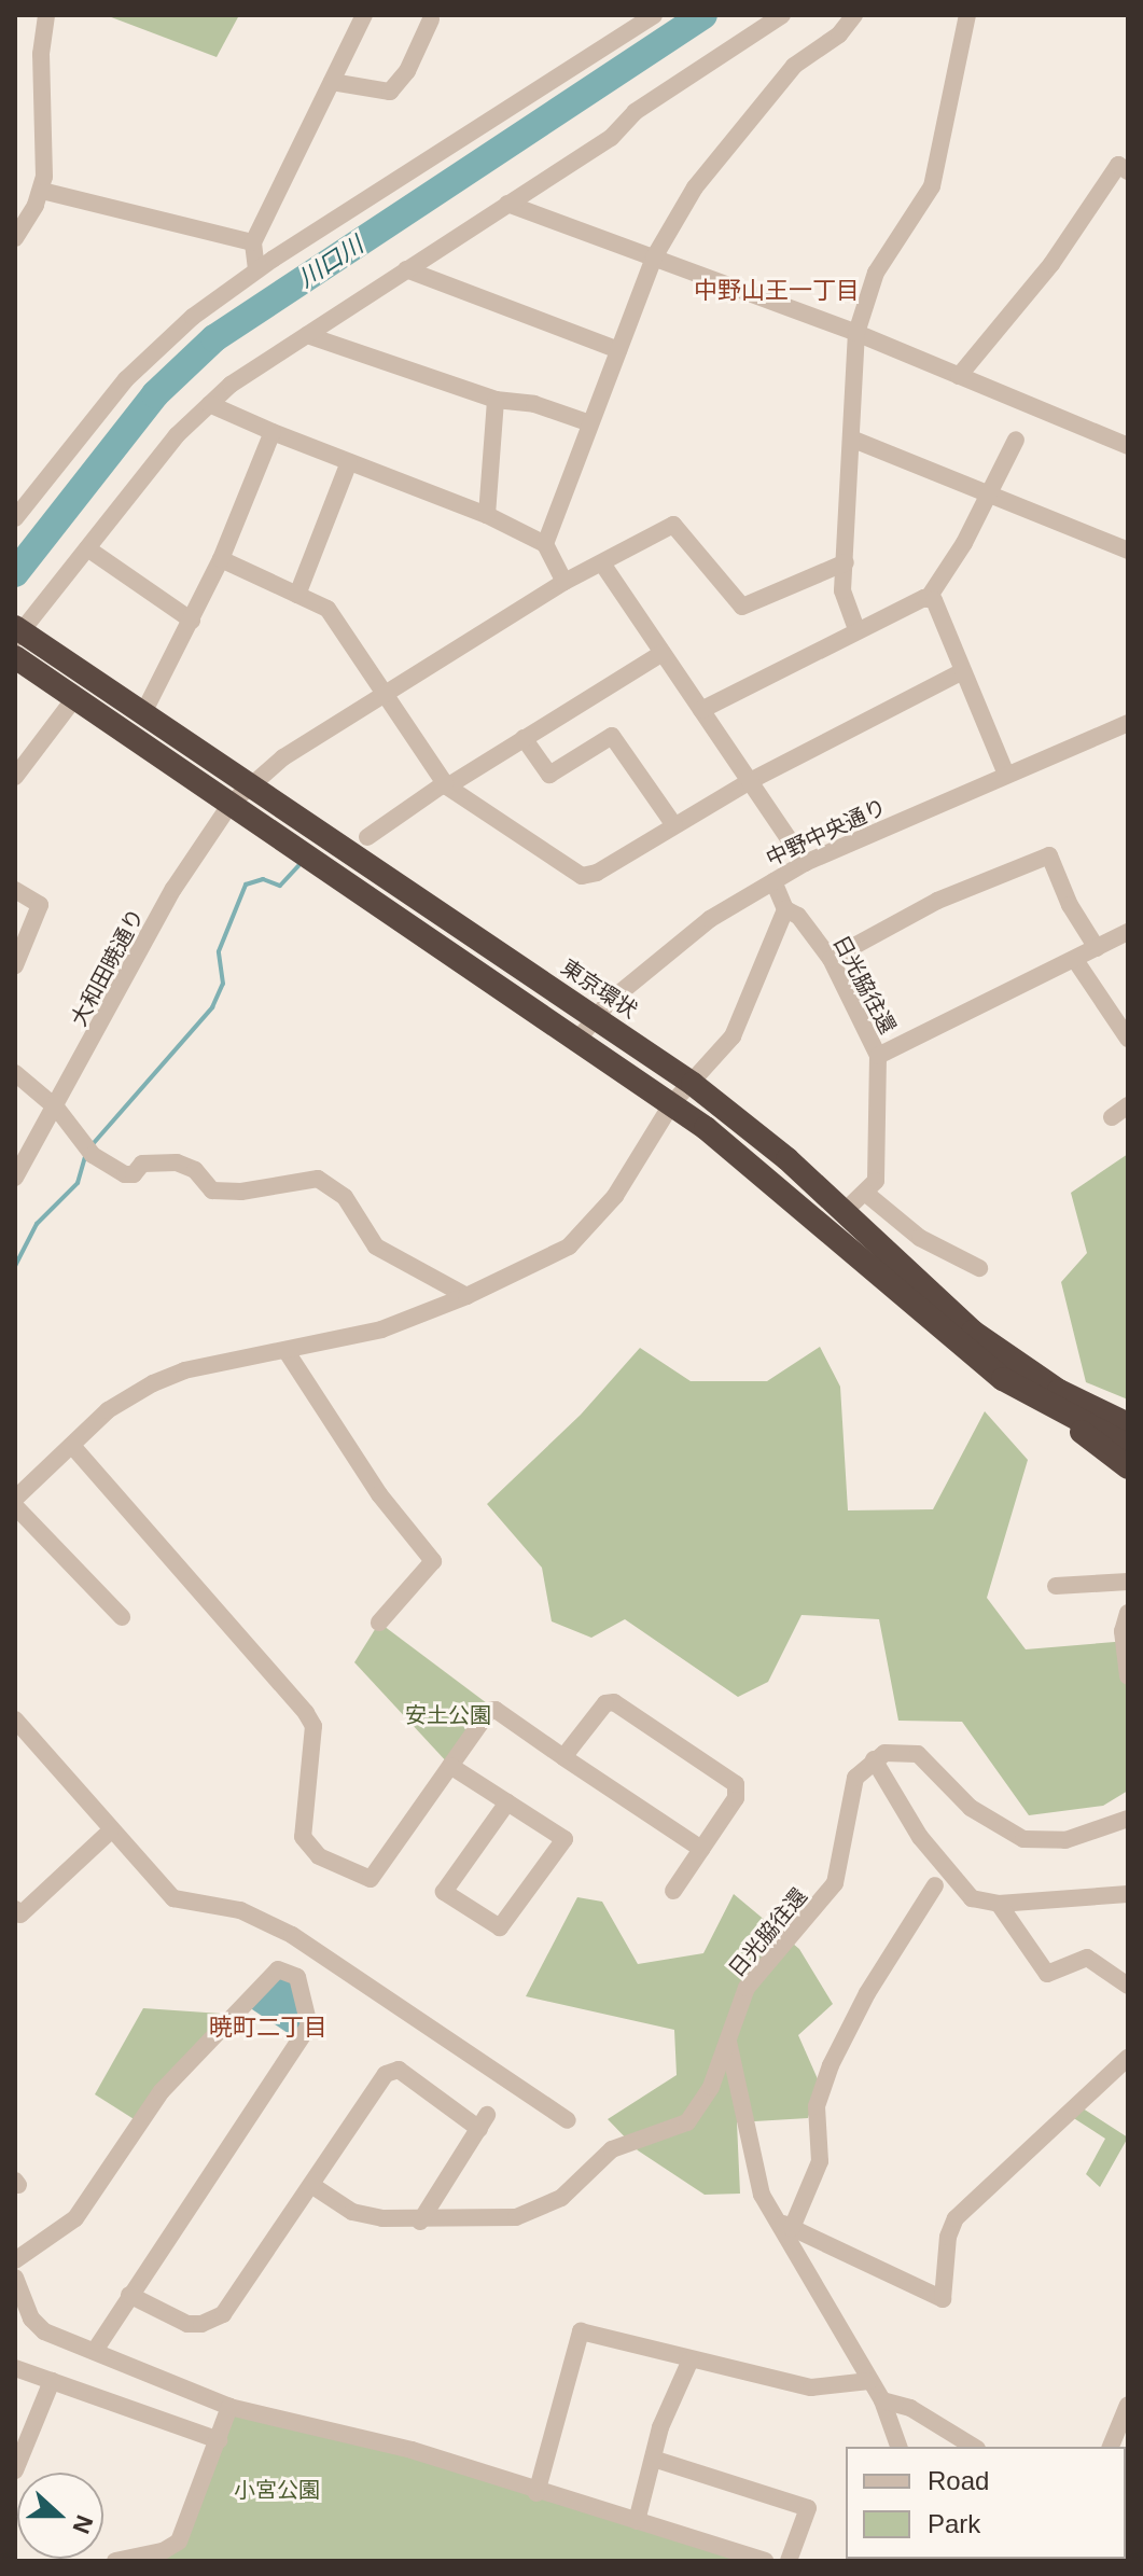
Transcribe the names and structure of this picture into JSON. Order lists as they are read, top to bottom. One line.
{"streets":{"highway":["東京環状"],"street":["中野中央通り","大和田暁通り","日光脇往還"]},"crossings":[["中野中央通り","日光脇往還"],["中野中央通り","東京環状"],["大和田暁通り","東京環状"]],"districts":["中野山王一丁目","暁町二丁目"],"water":["川口川"],"parks":["安土公園","小宮公園"],"legend":["Road","Park"],"north":"right"}
